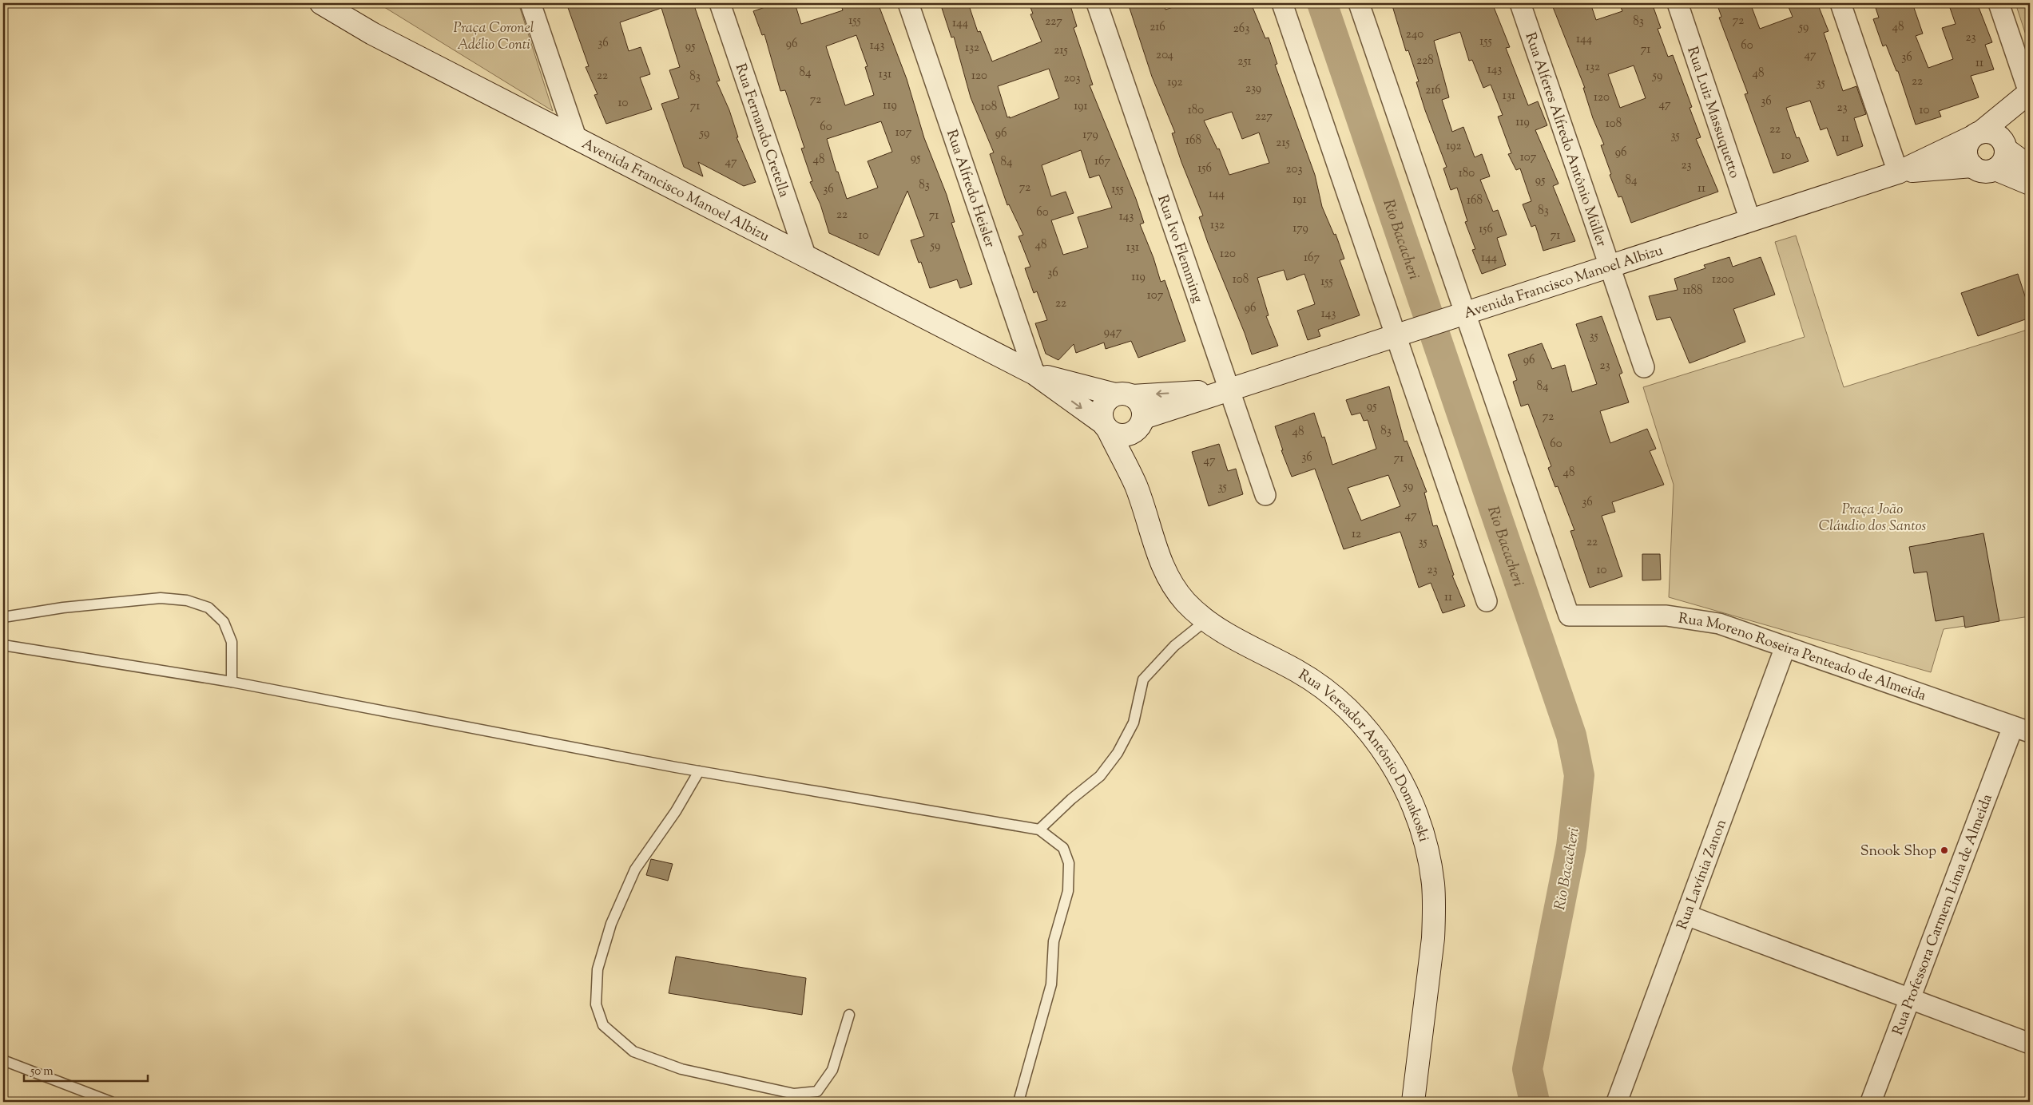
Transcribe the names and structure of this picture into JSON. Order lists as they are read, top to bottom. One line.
{"streets":{"street":["Rua Luiz Massuquetto","Rua Fernando Cretella","Rua Alferes Alfredo Antônio Müller","Rua Alfredo Heisler","Avenida Francisco Manoel Albizu","Rua Ivo Flemming","Rua Moreno Roseira Penteado de Almeida","Rua Vereador Antônio Domakoski","Rua Lavínia Zanon","Rua Professora Carmem Lima de Almeida"]},"crossings":[["Rua Luiz Massuquetto","Avenida Francisco Manoel Albizu"],["Rua Fernando Cretella","Avenida Francisco Manoel Albizu"],["Rua Alferes Alfredo Antônio Müller","Avenida Francisco Manoel Albizu"],["Rua Alfredo Heisler","Avenida Francisco Manoel Albizu"],["Avenida Francisco Manoel Albizu","Rua Ivo Flemming"],["Avenida Francisco Manoel Albizu","Rua Moreno Roseira Penteado de Almeida"],["Avenida Francisco Manoel Albizu","Rua Vereador Antônio Domakoski"],["Rua Moreno Roseira Penteado de Almeida","Rua Lavínia Zanon"],["Rua Moreno Roseira Penteado de Almeida","Rua Professora Carmem Lima de Almeida"]],"water":["Rio Bacacheri"],"parks":["Praça Coronel Adélio Conti","Praça João Cláudio dos Santos"],"places":["Snook Shop"],"house_numbers":["155","72","227","83","144","216","59","48","263","240","23","144","155","36","96","143","60","95","132","71","215","204","47","36","228","251","11","132","143","84","48","131","22","120","59","83","203","22","192","35","239","216","131","120","72","36","10","47","119","71","191","108","23","180","10","227","119","108","60","22","107","59","96","179","35","11","168","215","192","96","10","107","95","48","167","47","84","23","156","203","180","95","84","83","72","11","36","155","144","191","168","83","60","22","71","143","132","179","156","10","71","48","59","131","120","167","144","36","119","108","1200","155","1188","107","22","96","143","947","35","96","23","84","95","72","83","48","60","36","71","47","48","59","35","36","47","12","35","22","23","10","11"],"scale_bar":"50 m"}
